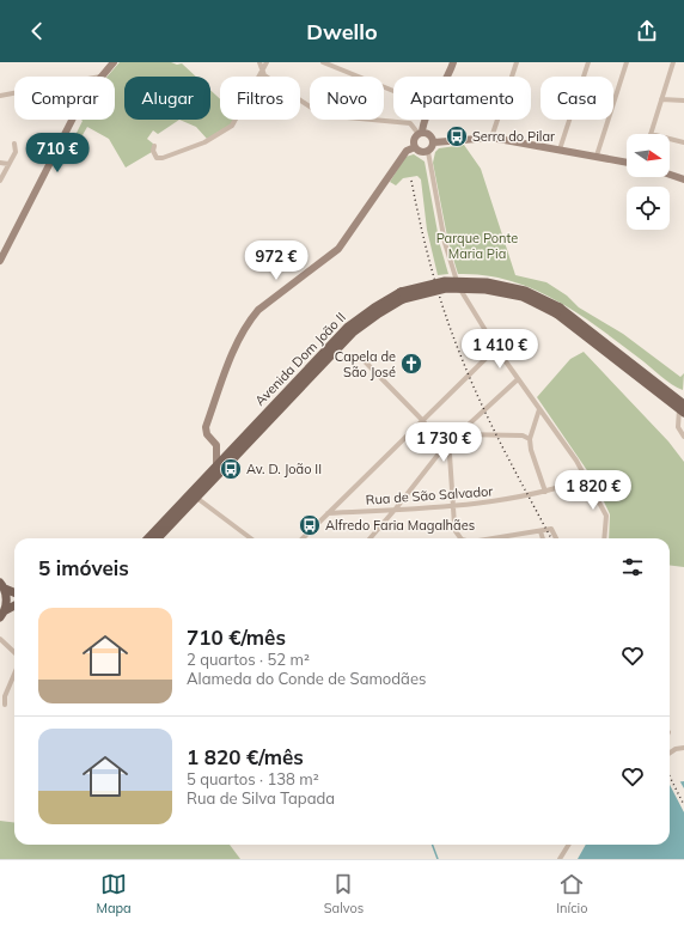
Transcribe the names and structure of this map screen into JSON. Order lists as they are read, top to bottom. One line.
{"streets":{"main road":["Avenida Dom João II"],"street":["Rua de São Salvador"]},"parks":["Parque Ponte Maria Pia"],"places":{"bus stop":["Serra do Pilar","Av. D. João II","Alfredo Faria Magalhães"],"church":["Capela de São José"]},"north":"right","page":{"header":"Dwello","chip":["Comprar","Alugar","Filtros","Novo","Apartamento","Casa"],"price":["710 €","972 €","1 410 €","1 730 €","1 820 €"],"heading":"5 imóveis","list":[{"name":"710 €/mês","note":"2 quartos · 52 m² · Alameda do Conde de Samodães"},{"name":"1 820 €/mês","note":"5 quartos · 138 m² · Rua de Silva Tapada"}],"tabs":["Mapa","Salvos","Início"]}}
